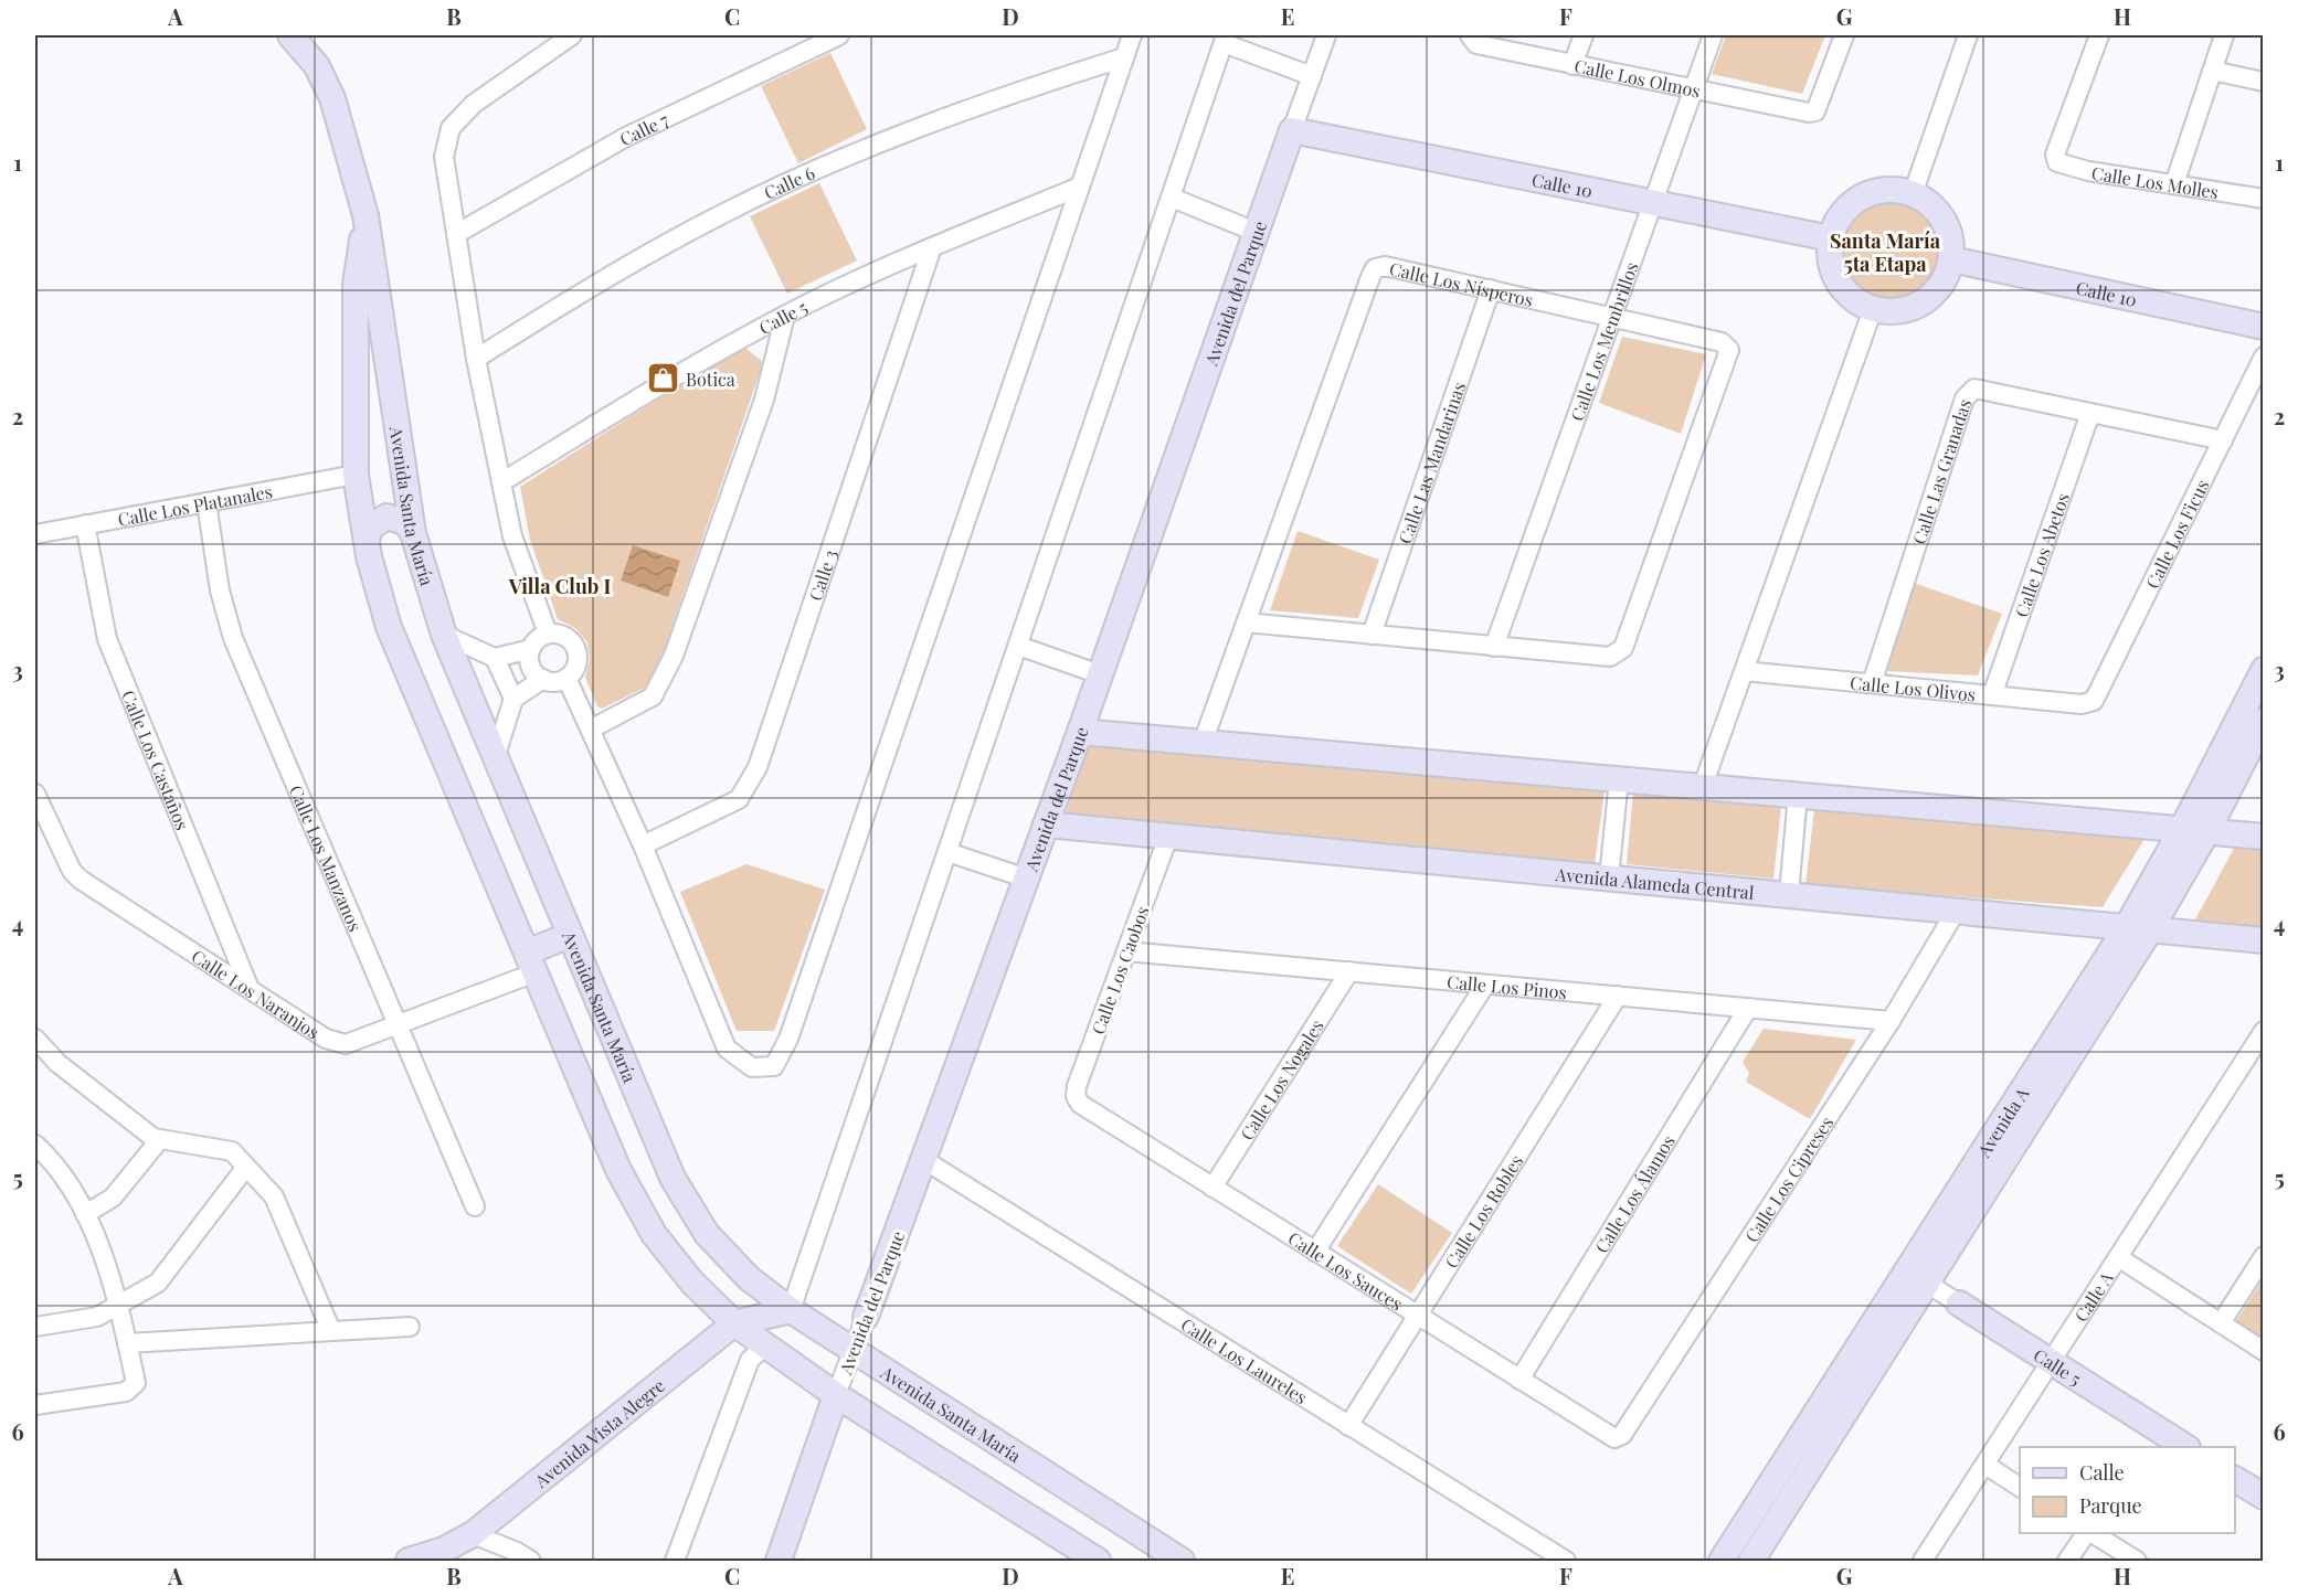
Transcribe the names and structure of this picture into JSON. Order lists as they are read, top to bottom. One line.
{"streets":{"street":["Calle Los Olmos","Calle 7","Calle Los Molles","Calle 6","Calle 10","Calle Los Nísperos","Avenida del Parque","Calle 5","Calle Los Membrillos","Calle Las Mandarinas","Calle Las Granadas","Calle Los Platanales","Avenida Santa María","Calle Los Ficus","Calle Los Abetos","Calle 3","Calle Los Olivos","Calle Los Castaños","Calle Los Manzanos","Avenida Alameda Central","Calle Los Caobos","Calle Los Pinos","Calle Los Naranjos","Calle Los Nogales","Avenida A","Calle Los Cipreses","Calle Los Álamos","Calle Los Robles","Calle Los Sauces","Calle A","Calle Los Laureles","Avenida Vista Alegre"]},"crossings":[["Calle Los Olmos","Calle Los Membrillos"],["Calle 10","Avenida del Parque"],["Calle 10","Calle Los Membrillos"],["Calle Los Nísperos","Calle Los Membrillos"],["Calle Los Nísperos","Calle Las Mandarinas"],["Avenida del Parque","Avenida Santa María"],["Avenida del Parque","Avenida Alameda Central"],["Avenida del Parque","Calle Los Laureles"],["Calle 5","Calle 3"],["Calle 5","Avenida A"],["Calle 5","Calle A"],["Calle Las Granadas","Calle Los Ficus"],["Calle Las Granadas","Calle Los Abetos"],["Calle Las Granadas","Calle Los Olivos"],["Calle Los Platanales","Avenida Santa María"],["Calle Los Platanales","Calle Los Castaños"],["Calle Los Platanales","Calle Los Manzanos"],["Avenida Santa María","Calle Los Naranjos"],["Avenida Santa María","Avenida Vista Alegre"],["Calle Los Ficus","Calle Los Olivos"],["Calle Los Abetos","Calle Los Olivos"],["Calle Los Castaños","Calle Los Naranjos"],["Calle Los Manzanos","Calle Los Naranjos"],["Avenida Alameda Central","Calle Los Caobos"],["Avenida Alameda Central","Avenida A"],["Avenida Alameda Central","Calle Los Cipreses"],["Calle Los Caobos","Calle Los Pinos"],["Calle Los Caobos","Calle Los Sauces"],["Calle Los Pinos","Calle Los Nogales"],["Calle Los Pinos","Calle Los Cipreses"],["Calle Los Pinos","Calle Los Álamos"],["Calle Los Pinos","Calle Los Robles"],["Calle Los Nogales","Calle Los Sauces"],["Calle Los Cipreses","Calle Los Sauces"],["Calle Los Álamos","Calle Los Sauces"],["Calle Los Robles","Calle Los Sauces"],["Calle Los Robles","Calle Los Laureles"]],"districts":["Santa María 5ta Etapa","Villa Club I"],"places":{"shop":["Botica"]},"legend":["Calle","Parque"],"grid":{"columns":["A","B","C","D","E","F","G","H"],"rows":["1","2","3","4","5","6"]}}
